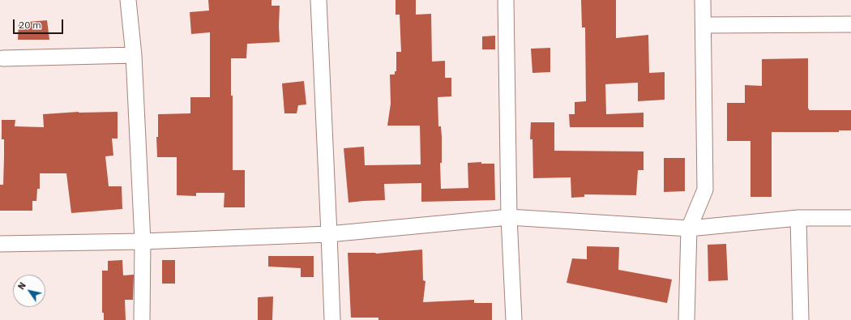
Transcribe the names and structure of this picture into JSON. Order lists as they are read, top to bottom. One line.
{"scale_bar":"20 m","north":"top left"}
